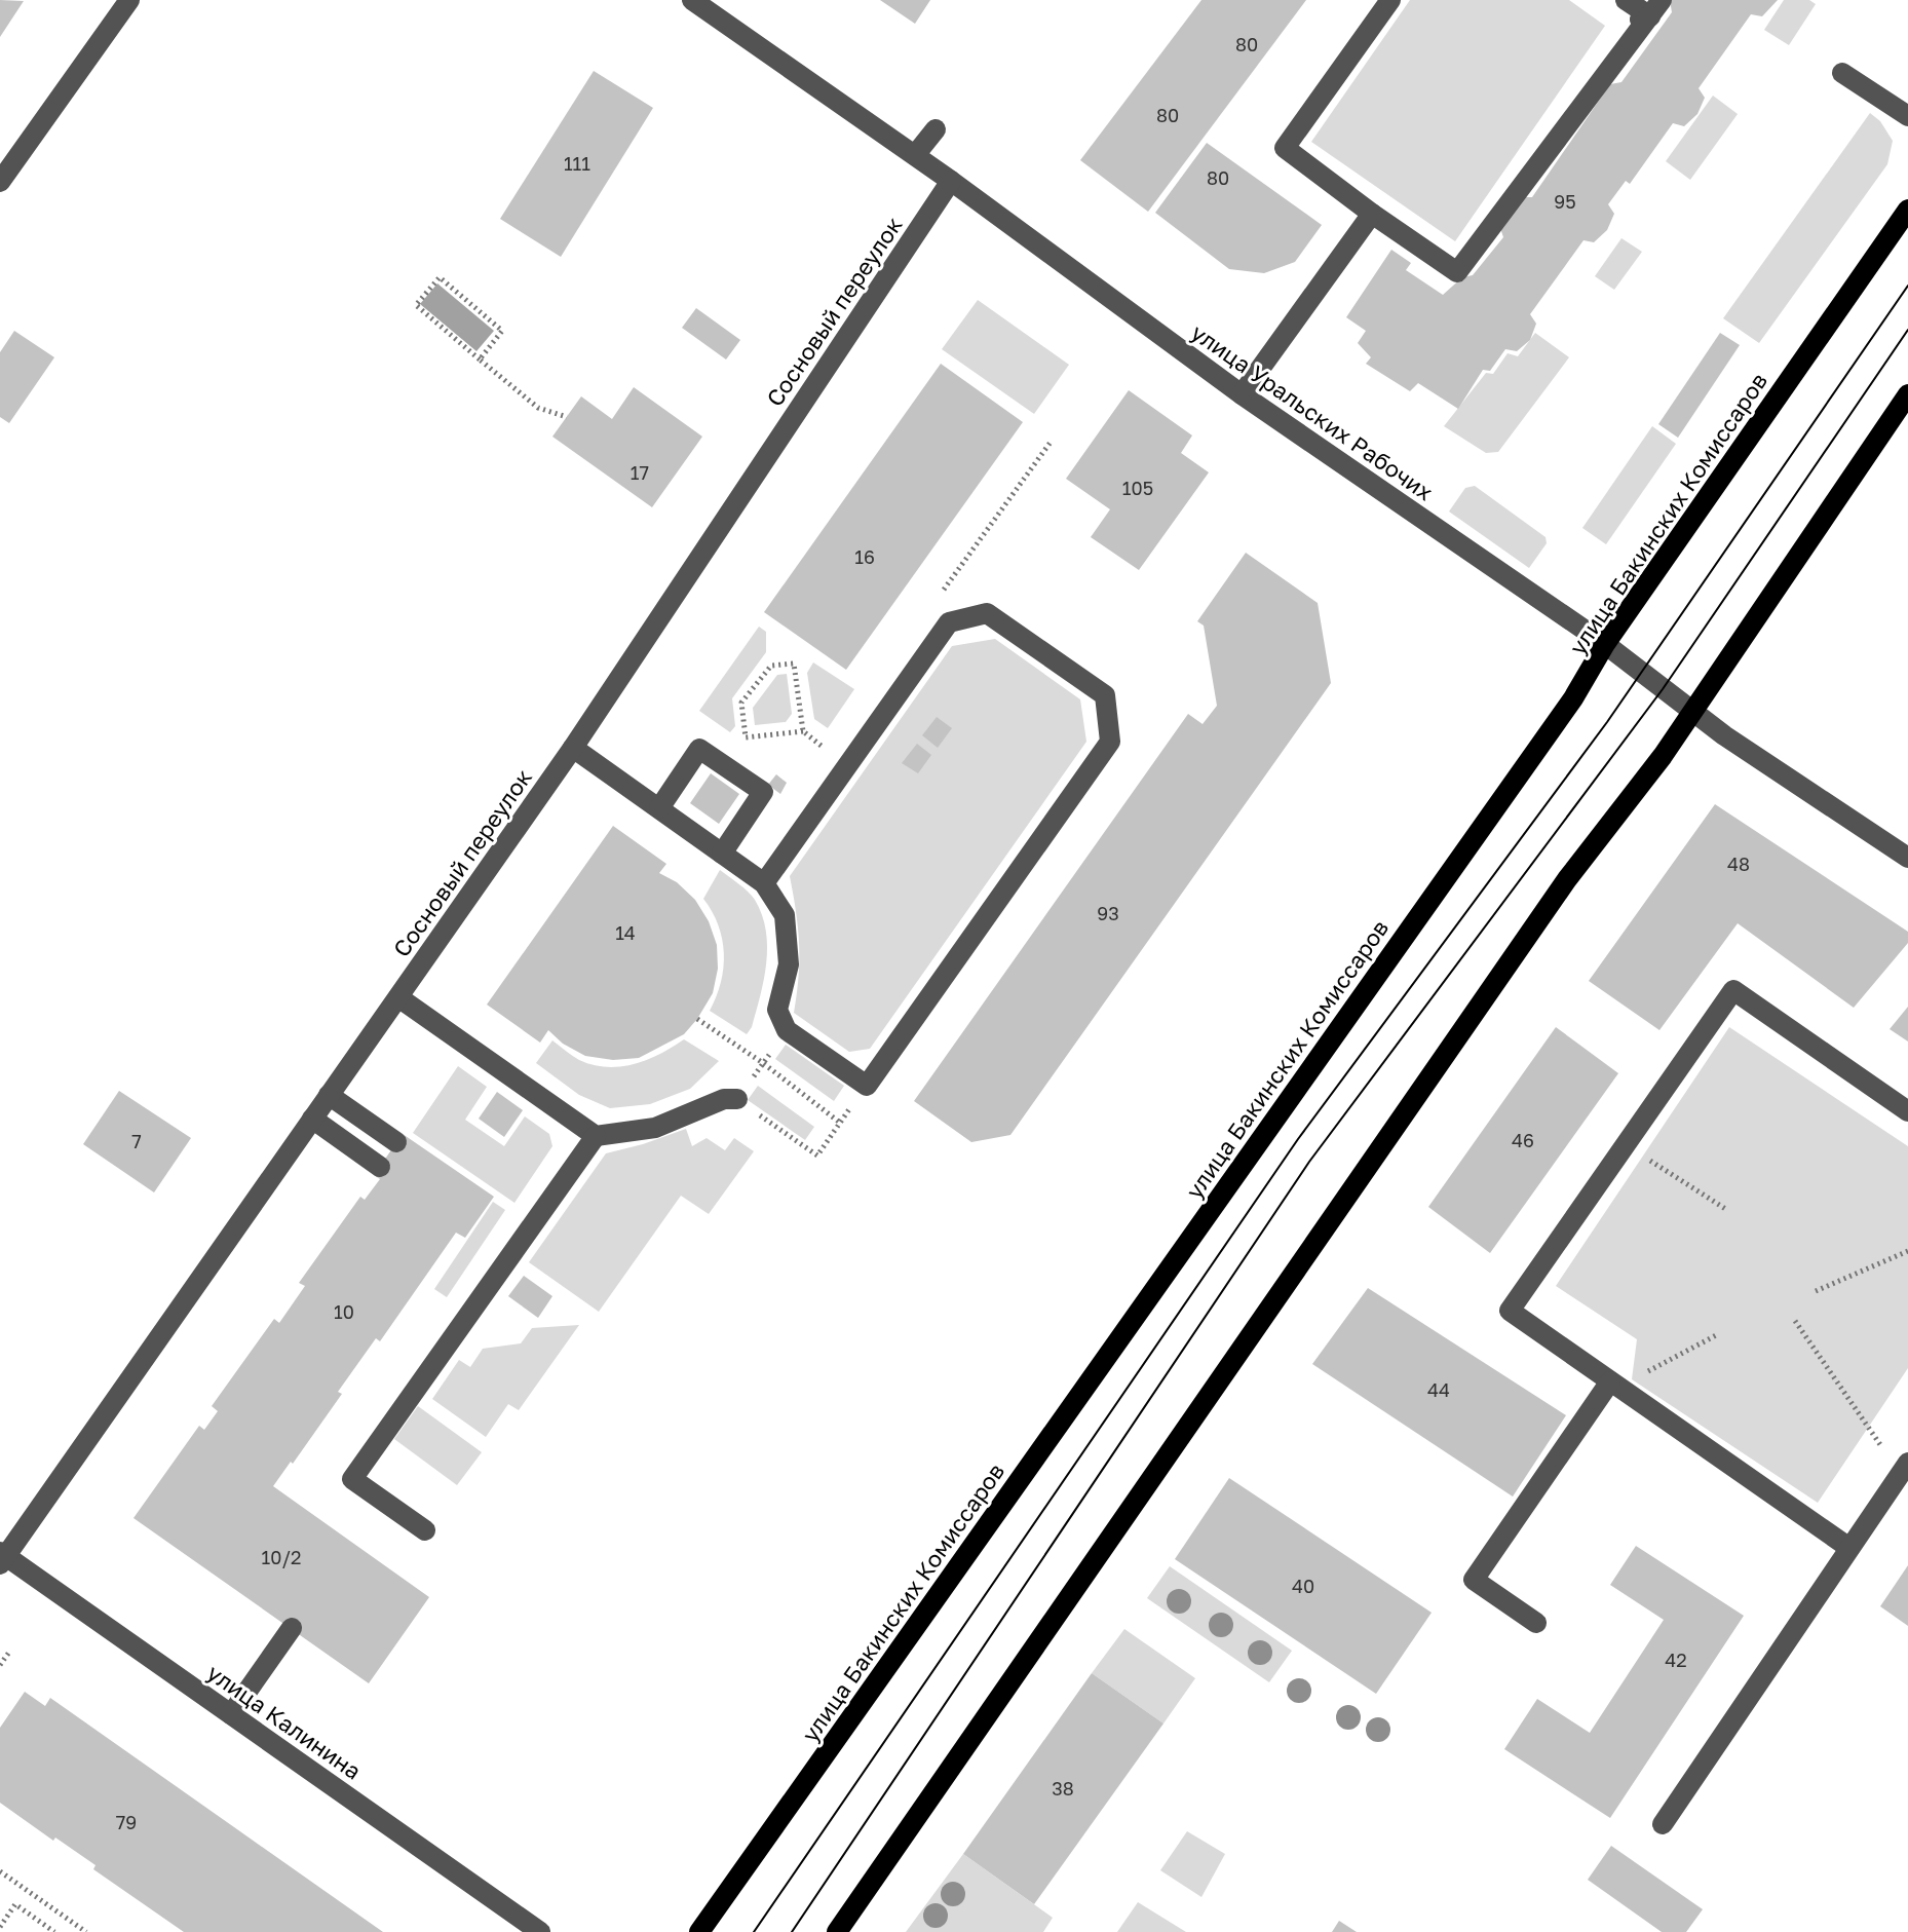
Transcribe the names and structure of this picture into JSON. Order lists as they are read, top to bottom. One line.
{"streets":{"main road":["улица Бакинских Комиссаров"],"street":["Сосновый переулок","улица Уральских Рабочих","улица Калинина"]},"crossings":[["Сосновый переулок","улица Уральских Рабочих"],["Сосновый переулок","улица Калинина"],["улица Уральских Рабочих","улица Бакинских Комиссаров"]],"house_numbers":["80","80","111","80","95","17","105","16","48","93","14","46","7","10","44","10/2","40","42","38","79"]}
